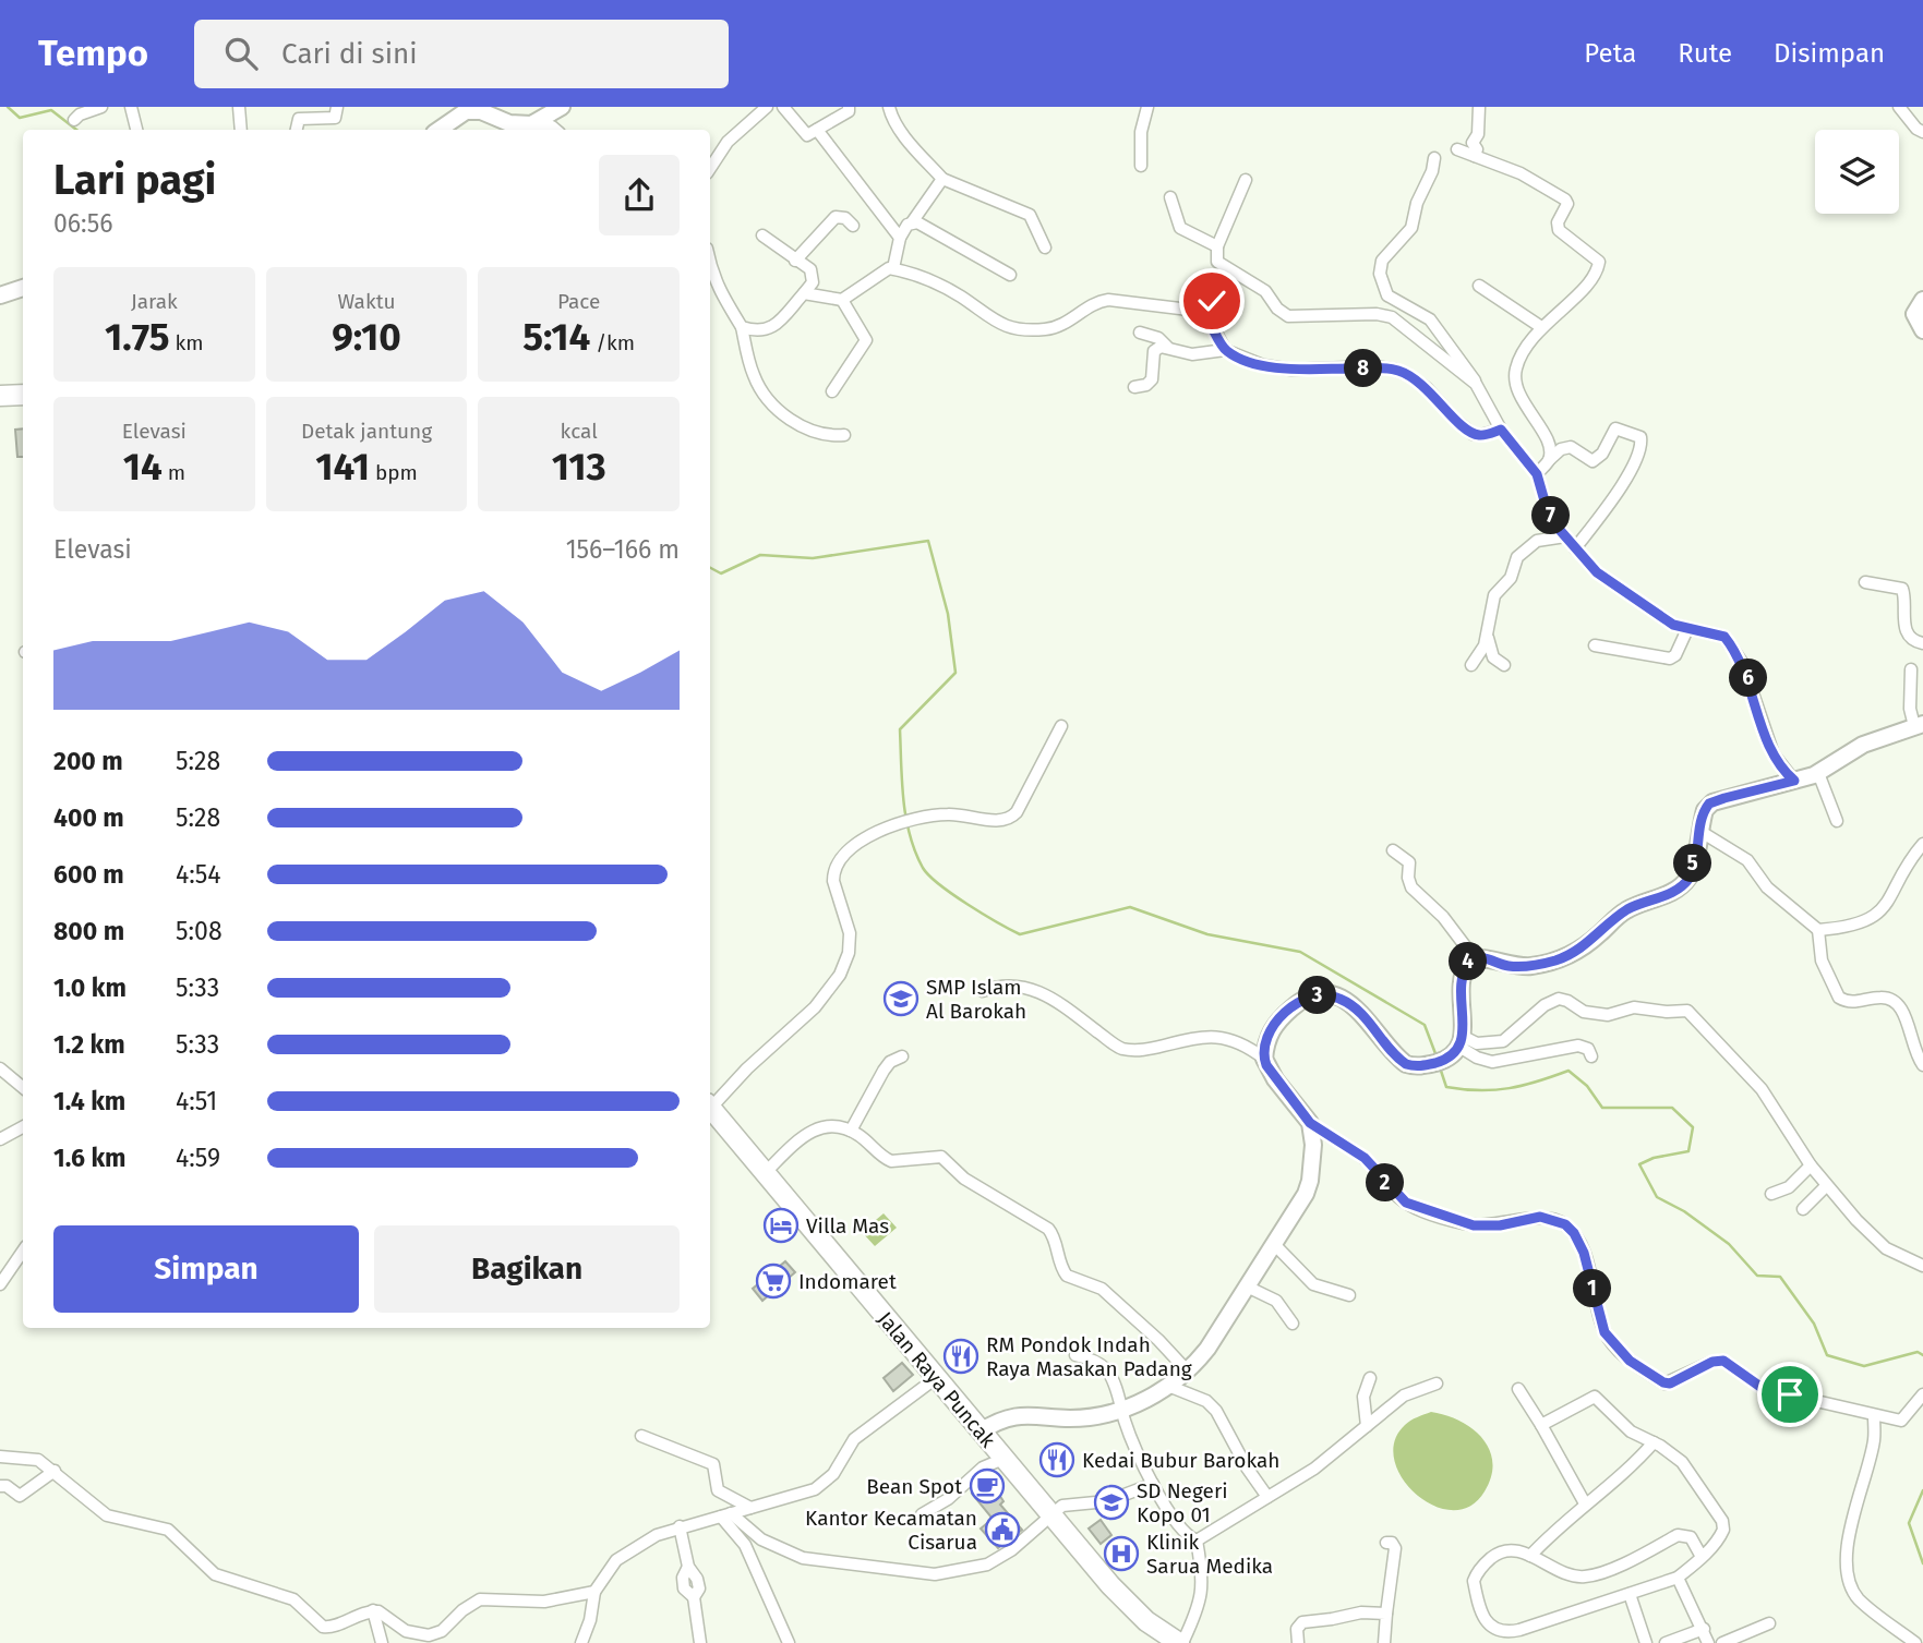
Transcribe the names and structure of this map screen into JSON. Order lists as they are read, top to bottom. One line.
{"streets":{"highway":["Jalan Raya Puncak"]},"places":{"school or university":["SMP Islam Al Barokah","SD Negeri Kopo 01"],"hotel":["Villa Mas"],"supermarket":["Indomaret"],"restaurant":["RM Pondok Indah Raya Masakan Padang","Kedai Bubur Barokah"],"cafe":["Bean Spot"],"public building":["Kantor Kecamatan Cisarua"],"hospital":["Klinik Sarua Medika"]},"page":{"header":"Tempo","search":"Cari di sini","nav":["Peta","Rute","Disimpan"],"heading":["Lari pagi","06:56"],"stats":[["Jarak","1.75 km"],["Waktu","9:10"],["Pace","5:14 /km"],["Elevasi","14 m"],["Detak jantung","141 bpm"],["kcal","113"]],"pins":["8","7","6","5","4","3","2","1"],"chart":["Elevasi","156–166 m"],"list":[{"name":"200 m","note":"5:28"},{"name":"400 m","note":"5:28"},{"name":"600 m","note":"4:54"},{"name":"800 m","note":"5:08"},{"name":"1.0 km","note":"5:33"},{"name":"1.2 km","note":"5:33"},{"name":"1.4 km","note":"4:51"},{"name":"1.6 km","note":"4:59"}],"buttons":["Simpan","Bagikan"]}}
